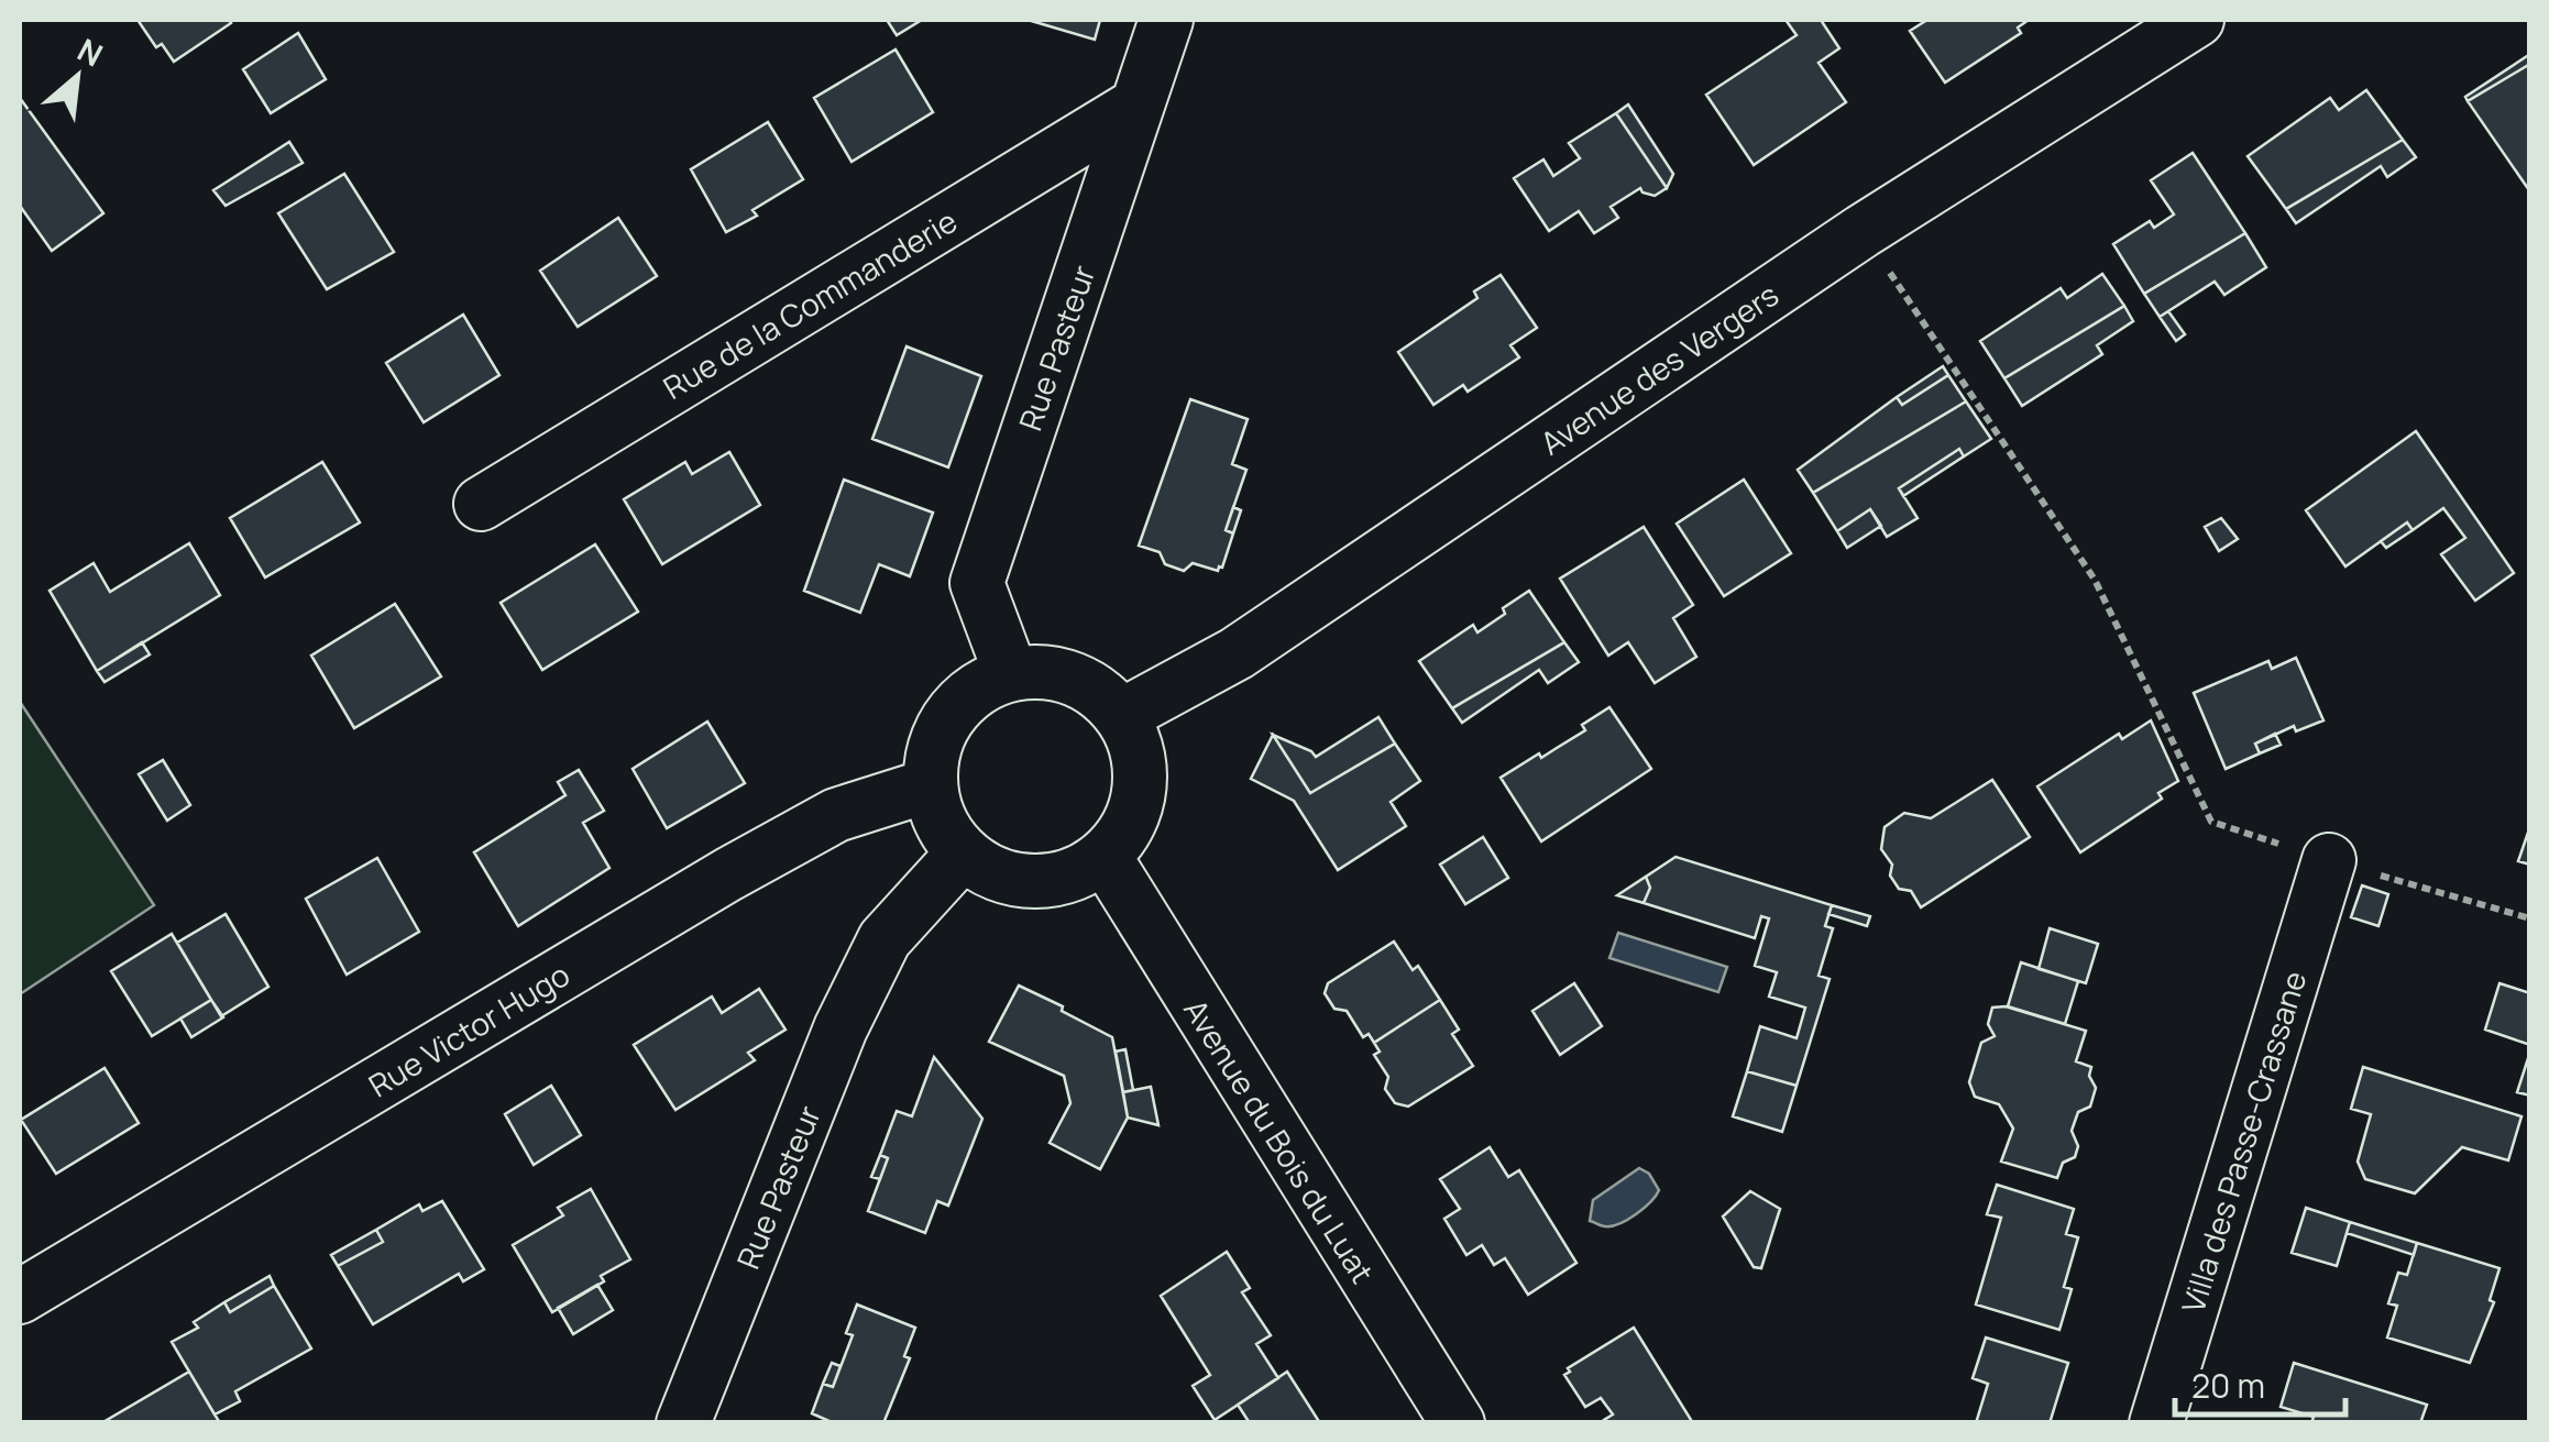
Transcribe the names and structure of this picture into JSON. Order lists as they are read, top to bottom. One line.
{"streets":{"street":["Rue de la Commanderie","Rue Pasteur","Avenue des Vergers","Rue Victor Hugo","Avenue du Bois du Luat","Villa des Passe-Crassane"]},"crossings":[["Rue de la Commanderie","Rue Pasteur"],["Rue Pasteur","Avenue des Vergers"],["Rue Pasteur","Rue Victor Hugo"],["Rue Pasteur","Avenue du Bois du Luat"],["Avenue des Vergers","Rue Victor Hugo"],["Avenue des Vergers","Avenue du Bois du Luat"],["Rue Victor Hugo","Avenue du Bois du Luat"]],"scale_bar":"20 m","north":"top right"}
